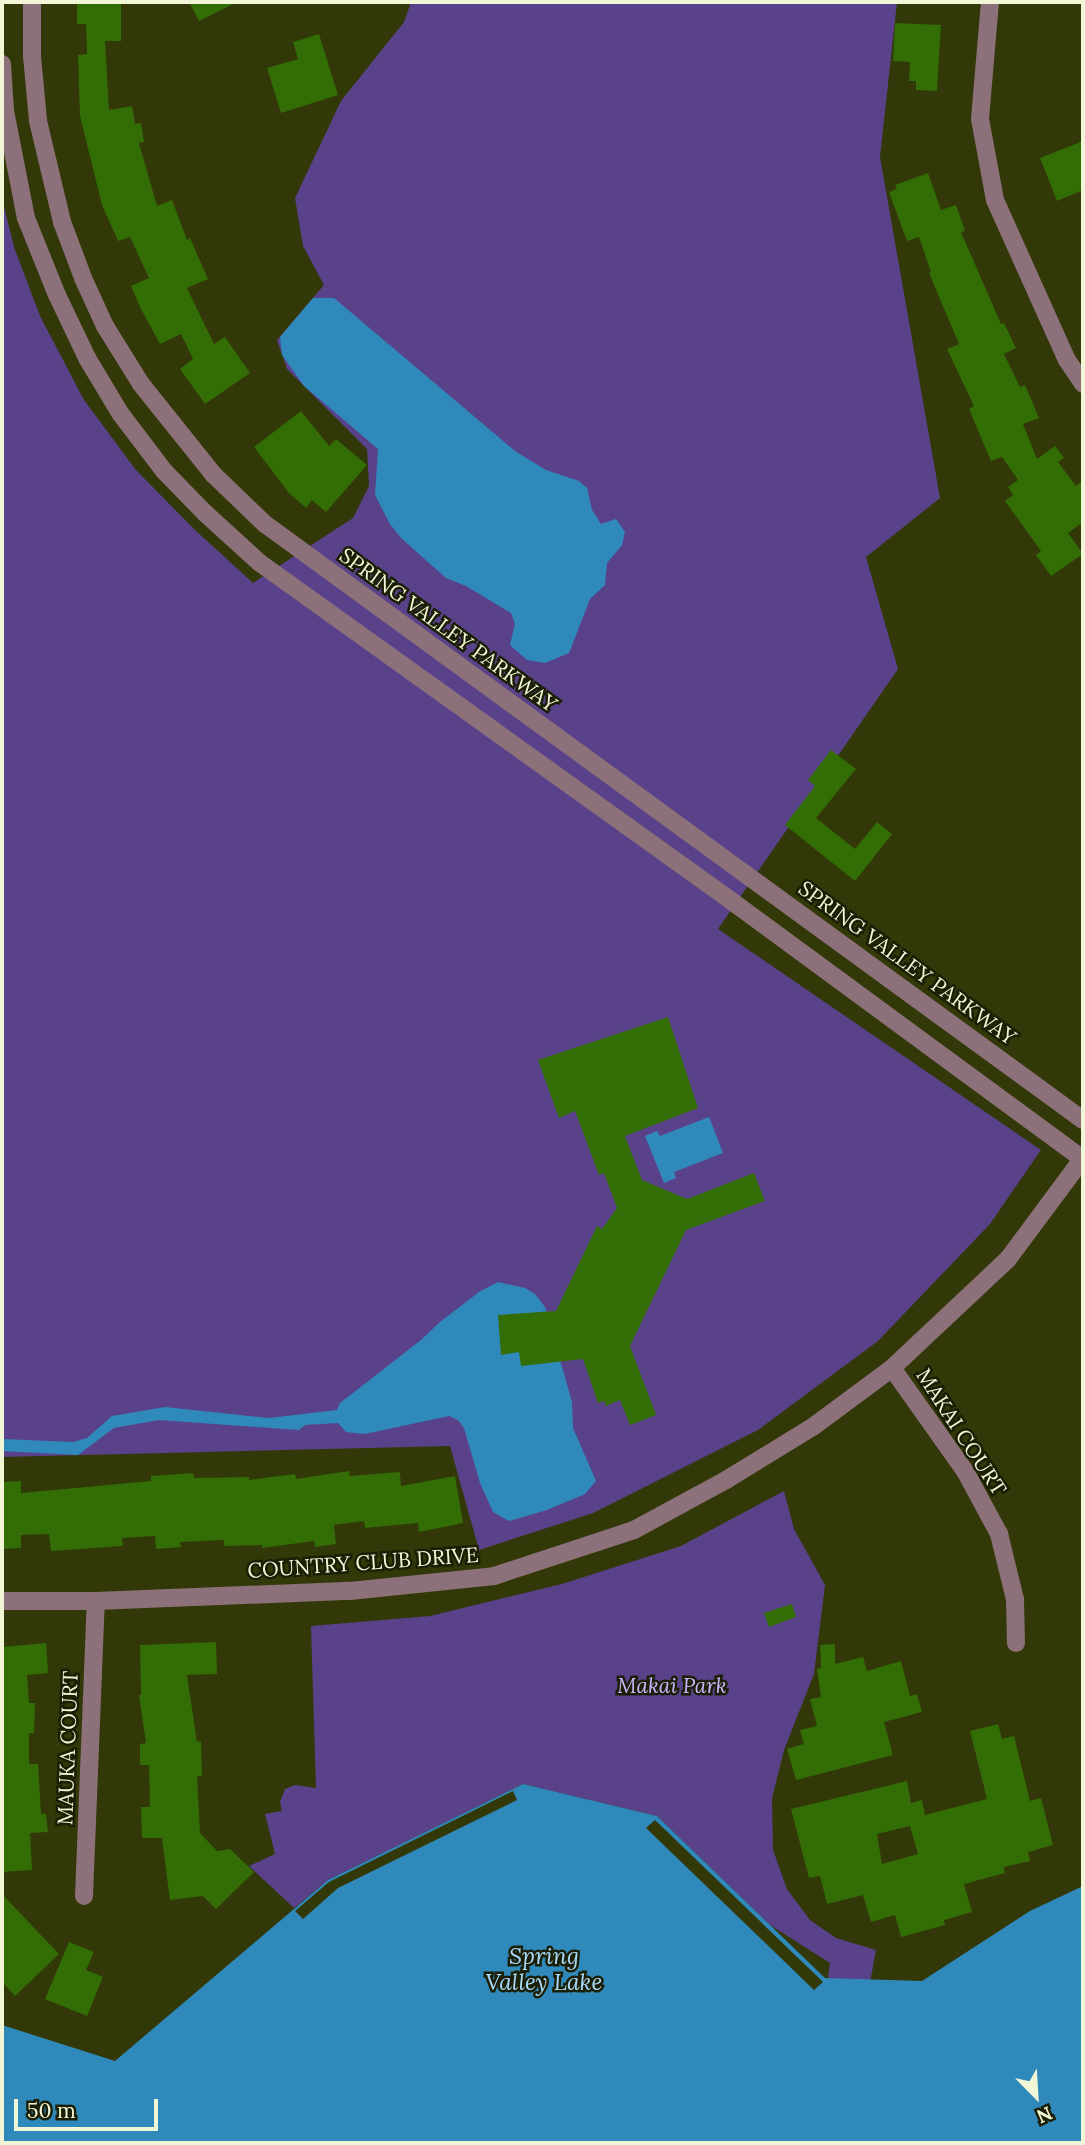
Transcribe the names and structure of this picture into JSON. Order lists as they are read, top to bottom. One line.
{"streets":{"street":["SPRING VALLEY PARKWAY","MAKAI COURT","COUNTRY CLUB DRIVE","MAUKA COURT"]},"crossings":[["MAKAI COURT","COUNTRY CLUB DRIVE"],["COUNTRY CLUB DRIVE","MAUKA COURT"]],"water":["Spring Valley Lake"],"parks":["Makai Park"],"scale_bar":"50 m","north":"bottom right"}
